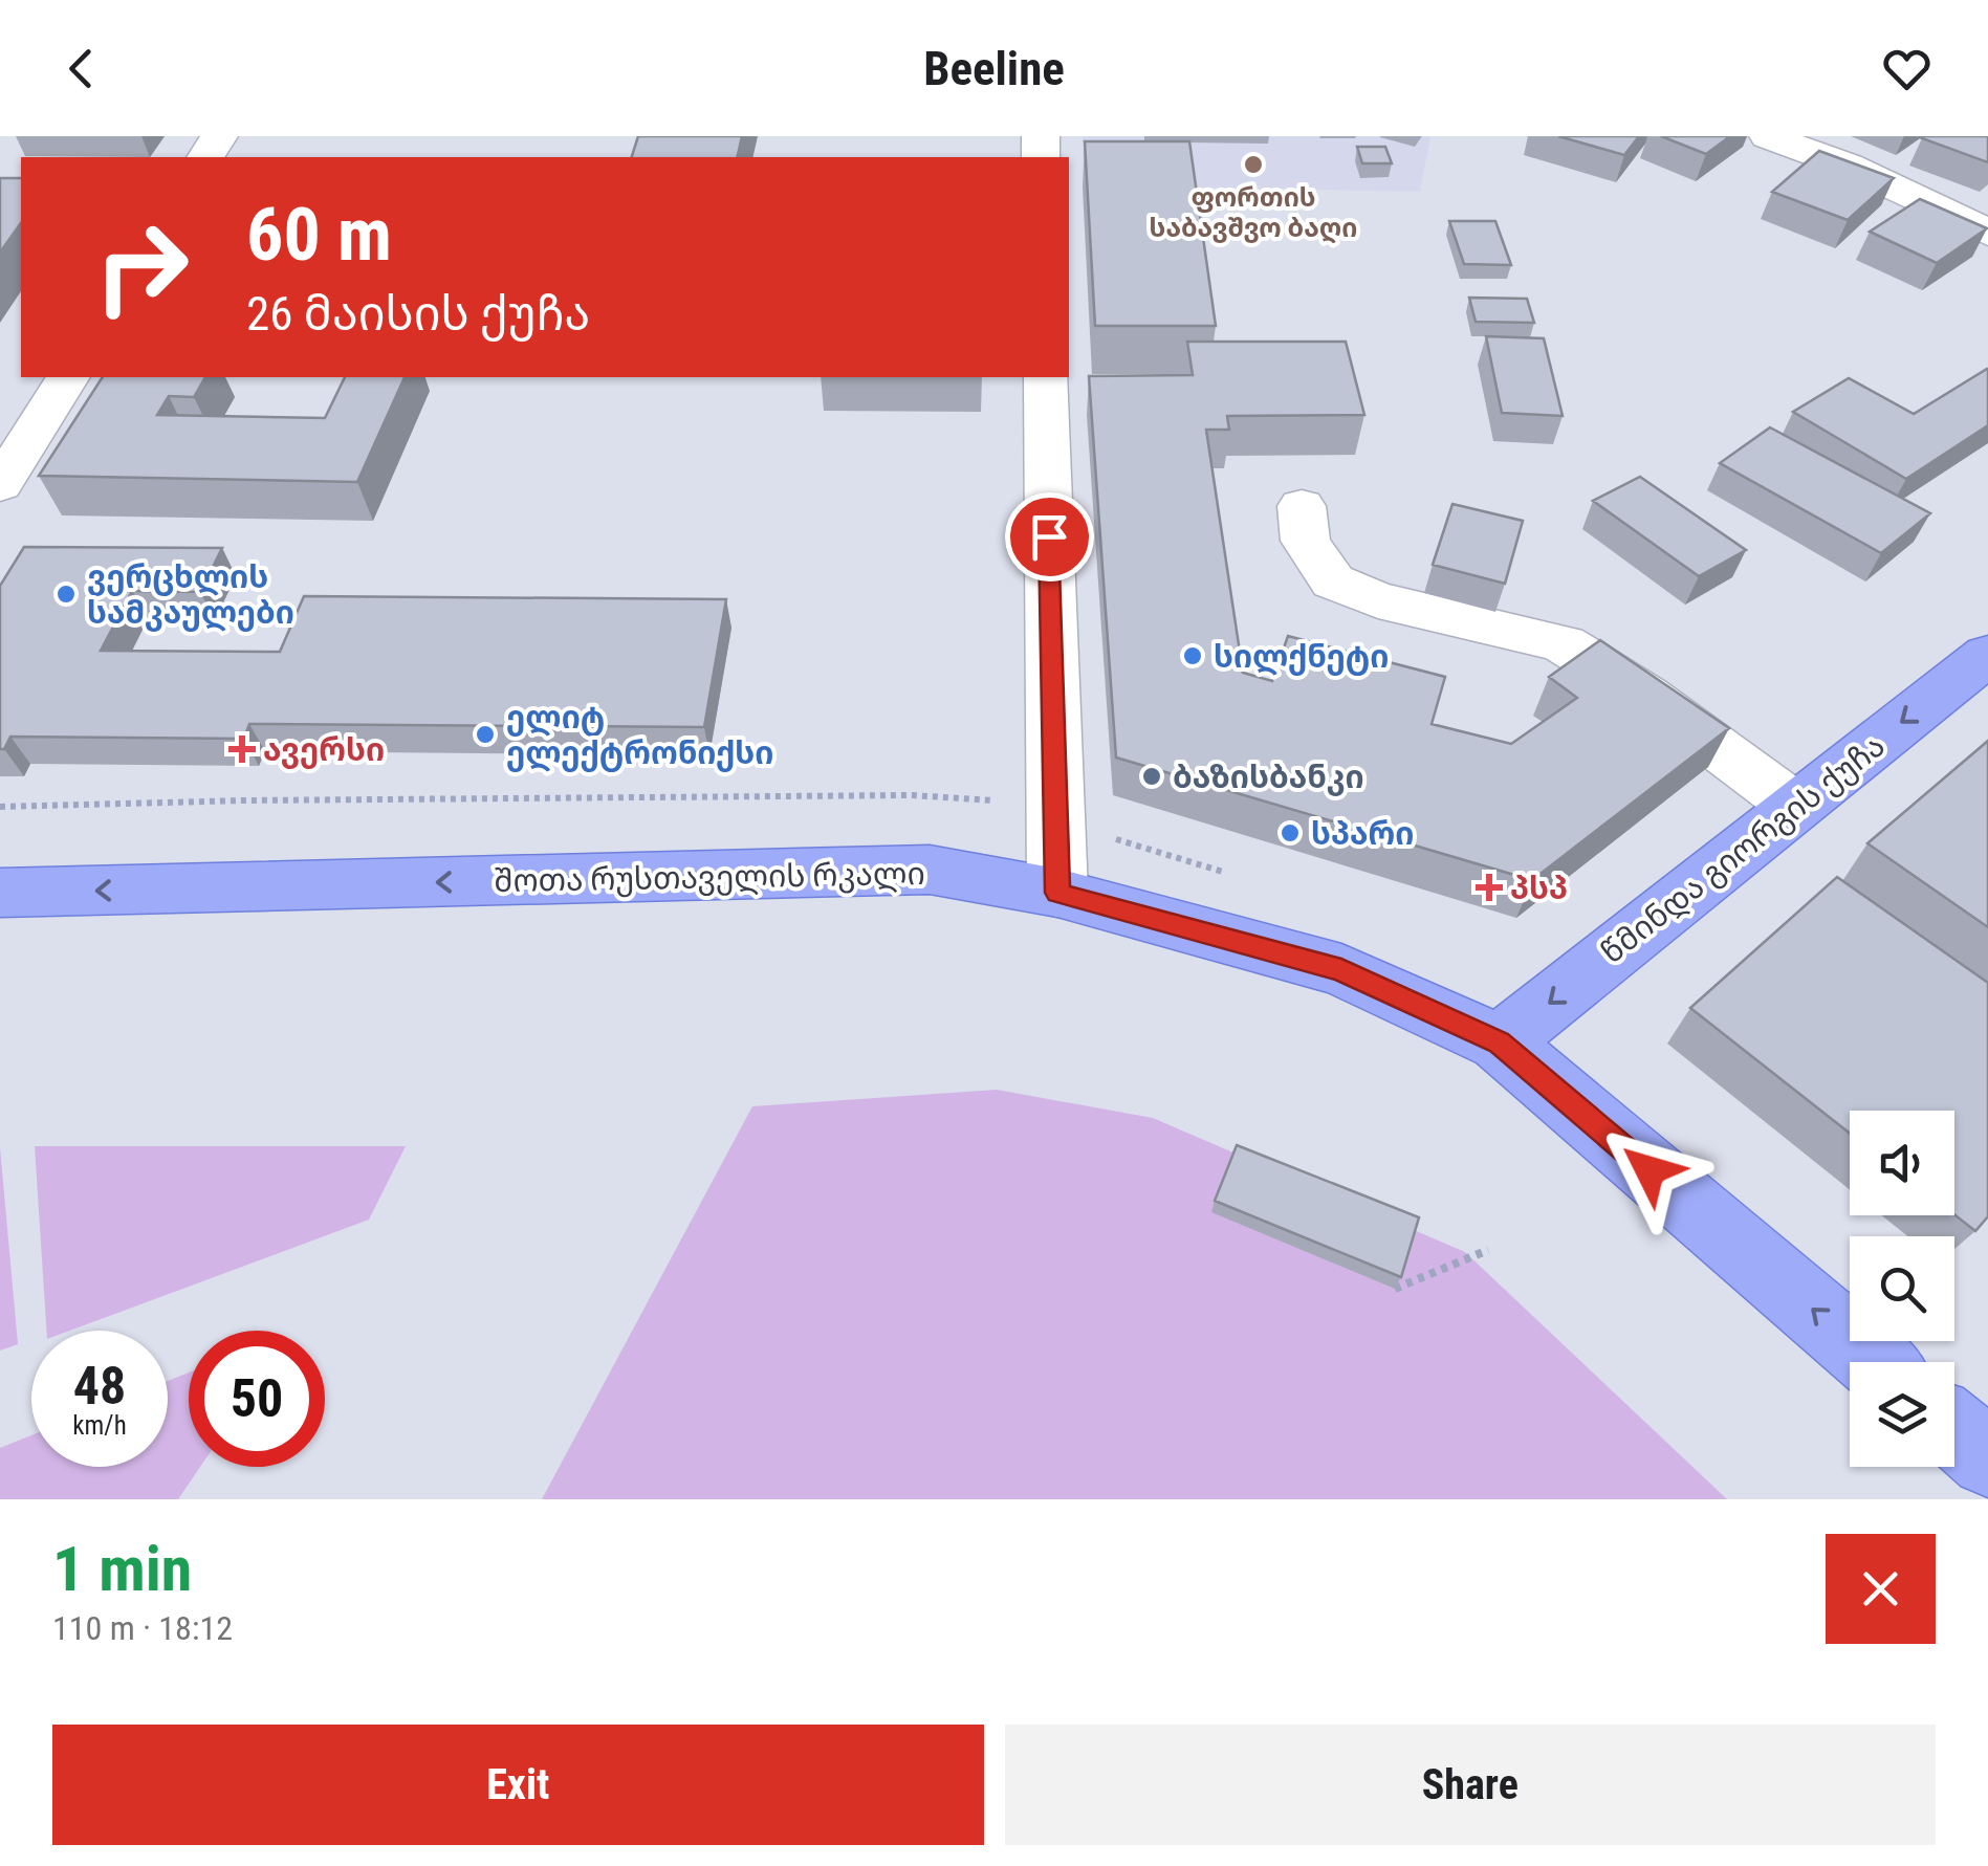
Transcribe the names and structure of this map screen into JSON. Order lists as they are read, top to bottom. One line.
{"streets":{"main road":["წმინდა გიორგის ქუჩა","შოთა რუსთაველის რკალი"]},"crossings":[["წმინდა გიორგის ქუჩა","შოთა რუსთაველის რკალი"]],"one_way":["წმინდა გიორგის ქუჩა","შოთა რუსთაველის რკალი"],"places":{"other":["ფორთის საბავშვო ბაღი","ვერცხლის სამკაულები","სილქნეტი","ელიტ ელექტრონიქსი","ბაზისბანკი","სპარი"],"health":["ავერსი","პსპ"]},"page":{"header":"Beeline","turn":["60 m","26 მაისის ქუჩა"],"speed":"48 km/h","limit":"50","heading":["1 min","110 m · 18:12"],"buttons":["Exit","Share"]}}
